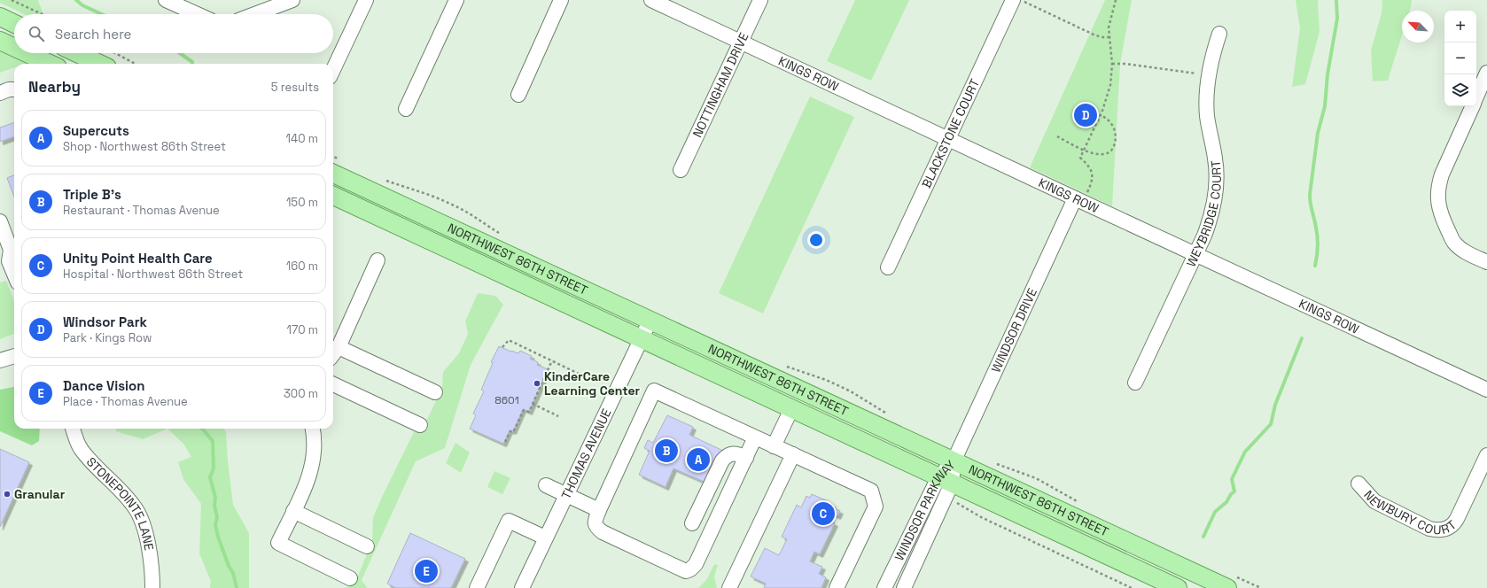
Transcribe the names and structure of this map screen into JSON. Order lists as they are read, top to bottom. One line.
{"streets":{"main road":["NORTHWEST 86TH STREET"],"street":["KINGS ROW","NOTTINGHAM DRIVE","BLACKSTONE COURT","WEYBRIDGE COURT","WINDSOR DRIVE","THOMAS AVENUE","NEWBURY COURT","STONEPOINTE LANE","WINDSOR PARKWAY"]},"crossings":[["KINGS ROW","NOTTINGHAM DRIVE"],["KINGS ROW","BLACKSTONE COURT"],["KINGS ROW","WEYBRIDGE COURT"],["KINGS ROW","WINDSOR DRIVE"],["NORTHWEST 86TH STREET","WINDSOR DRIVE"],["NORTHWEST 86TH STREET","THOMAS AVENUE"],["NORTHWEST 86TH STREET","WINDSOR PARKWAY"],["WINDSOR DRIVE","WINDSOR PARKWAY"]],"places":["KinderCare Learning Center","Granular"],"house_numbers":["8601"],"north":"top left","page":{"map_buttons":["+","−"],"search":"Search here","heading":["Nearby","5 results"],"pins":["D","B","A","C","E"],"list":[{"mark":"A","name":"Supercuts","note":"Shop · Northwest 86th Street","value":"140 m"},{"mark":"B","name":"Triple B's","note":"Restaurant · Thomas Avenue","value":"150 m"},{"mark":"C","name":"Unity Point Health Care","note":"Hospital · Northwest 86th Street","value":"160 m"},{"mark":"D","name":"Windsor Park","note":"Park · Kings Row","value":"170 m"},{"mark":"E","name":"Dance Vision","note":"Place · Thomas Avenue","value":"300 m"}]}}
